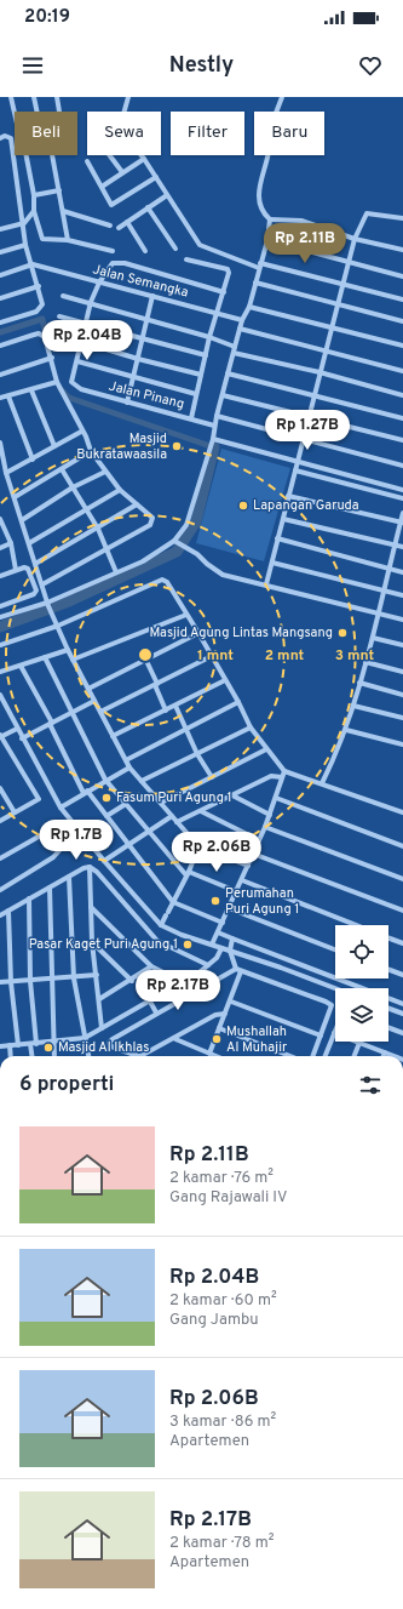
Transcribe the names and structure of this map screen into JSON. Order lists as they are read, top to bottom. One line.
{"streets":{"street":["Jalan Semangka","Jalan Pinang"]},"places":["Masjid Bukratawaasila","Lapangan Garuda","Masjid Agung Lintas Mangsang","Fasum Puri Agung 1","Perumahan Puri Agung 1","Pasar Kaget Puri Agung 1","Mushallah Al Muhajir","Masjid Al Ikhlas"],"page":{"status":"20:19","header":"Nestly","chip":["Beli","Sewa","Filter","Baru"],"price":["Rp 2.11B","Rp 2.04B","Rp 1.27B","Rp 1.7B","Rp 2.06B","Rp 2.17B"],"heading":"6 properti","list":[{"name":"Rp 2.11B","note":"2 kamar · 76 m² · Gang Rajawali IV"},{"name":"Rp 2.04B","note":"2 kamar · 60 m² · Gang Jambu"},{"name":"Rp 2.06B","note":"3 kamar · 86 m² · Apartemen"},{"name":"Rp 2.17B","note":"2 kamar · 78 m² · Apartemen"}]},"rings":["1 mnt","2 mnt","3 mnt"]}
